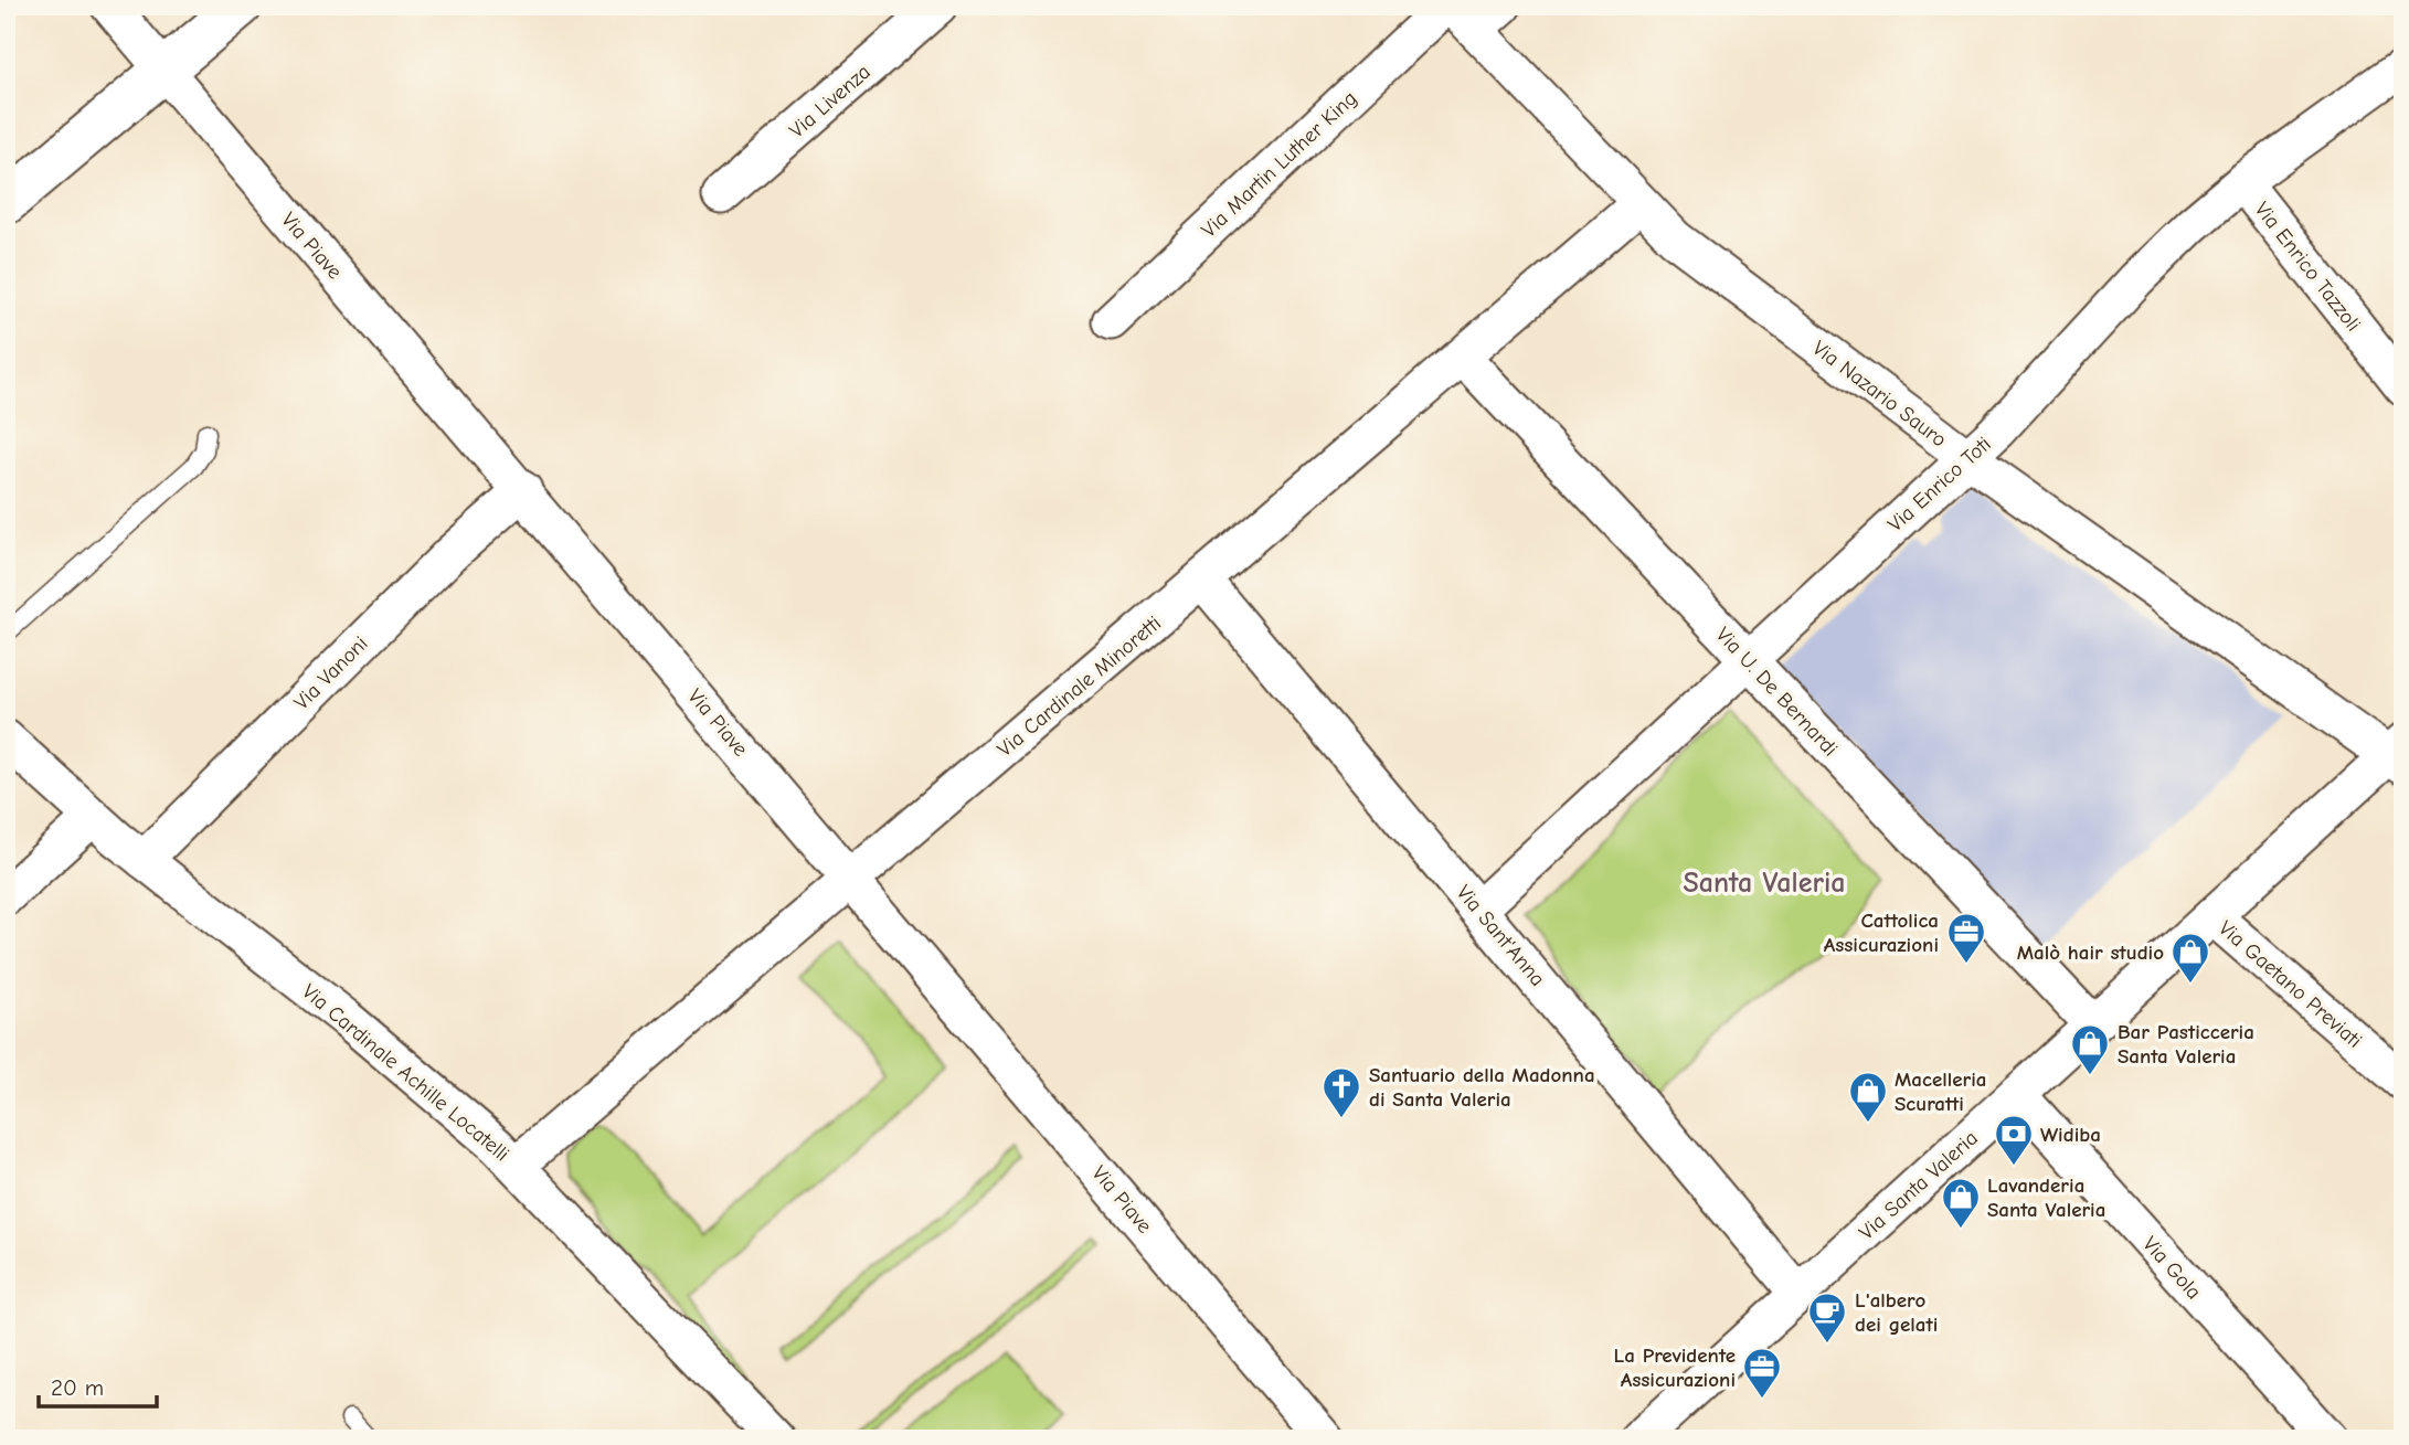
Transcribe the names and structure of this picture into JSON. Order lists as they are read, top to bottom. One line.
{"streets":{"street":["Via Livenza","Via Martin Luther King","Via Piave","Via Enrico Tazzoli","Via Nazario Sauro","Via Enrico Toti","Via Vanoni","Via Cardinale Minoretti","Via U. De Bernardi","Via Sant'Anna","Via Gaetano Previati","Via Cardinale Achille Locatelli","Via Santa Valeria","Via Gola"]},"crossings":[["Via Piave","Via Vanoni"],["Via Piave","Via Cardinale Minoretti"],["Via Enrico Tazzoli","Via Enrico Toti"],["Via Nazario Sauro","Via Enrico Toti"],["Via Nazario Sauro","Via Cardinale Minoretti"],["Via Nazario Sauro","Via Santa Valeria"],["Via Enrico Toti","Via U. De Bernardi"],["Via Enrico Toti","Via Sant'Anna"],["Via Vanoni","Via Cardinale Achille Locatelli"],["Via Cardinale Minoretti","Via U. De Bernardi"],["Via Cardinale Minoretti","Via Sant'Anna"],["Via Cardinale Minoretti","Via Cardinale Achille Locatelli"],["Via U. De Bernardi","Via Santa Valeria"],["Via Sant'Anna","Via Santa Valeria"],["Via Gaetano Previati","Via Santa Valeria"],["Via Santa Valeria","Via Gola"]],"districts":["Santa Valeria"],"places":{"office":["Cattolica Assicurazioni","La Previdente Assicurazioni"],"shop":["Malò hair studio","Bar Pasticceria Santa Valeria","Macelleria Scuratti","Lavanderia Santa Valeria"],"church":["Santuario della Madonna di Santa Valeria"],"bank":["Widiba"],"cafe":["L'albero dei gelati"]},"scale_bar":"20 m"}
